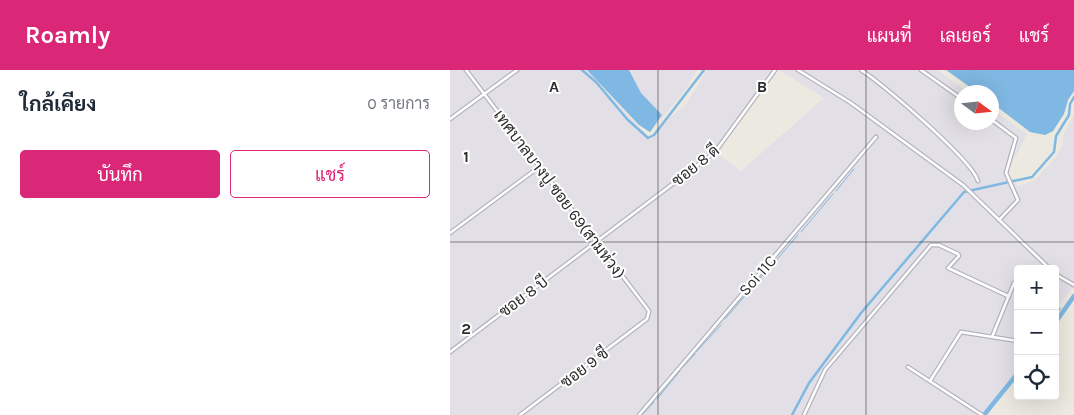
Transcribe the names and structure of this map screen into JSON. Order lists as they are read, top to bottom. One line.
{"streets":{"street":["ซอย 8 ดี","เทศบาลบางปู ซอย 69(สามห่วง)","Soi 11C","ซอย 8 บี","ซอย 9 ซี"]},"crossings":[["ซอย 8 ดี","เทศบาลบางปู ซอย 69(สามห่วง)"],["ซอย 8 ดี","ซอย 8 บี"],["เทศบาลบางปู ซอย 69(สามห่วง)","ซอย 8 บี"],["เทศบาลบางปู ซอย 69(สามห่วง)","ซอย 9 ซี"]],"north":"right","page":{"header":"Roamly","nav":["แผนที่","เลเยอร์","แชร์"],"heading":["ใกล้เคียง","0 รายการ"],"buttons":["บันทึก","แชร์"],"map_buttons":["+","−"]},"grid":{"columns":["A","B"],"rows":["1","2"]}}
